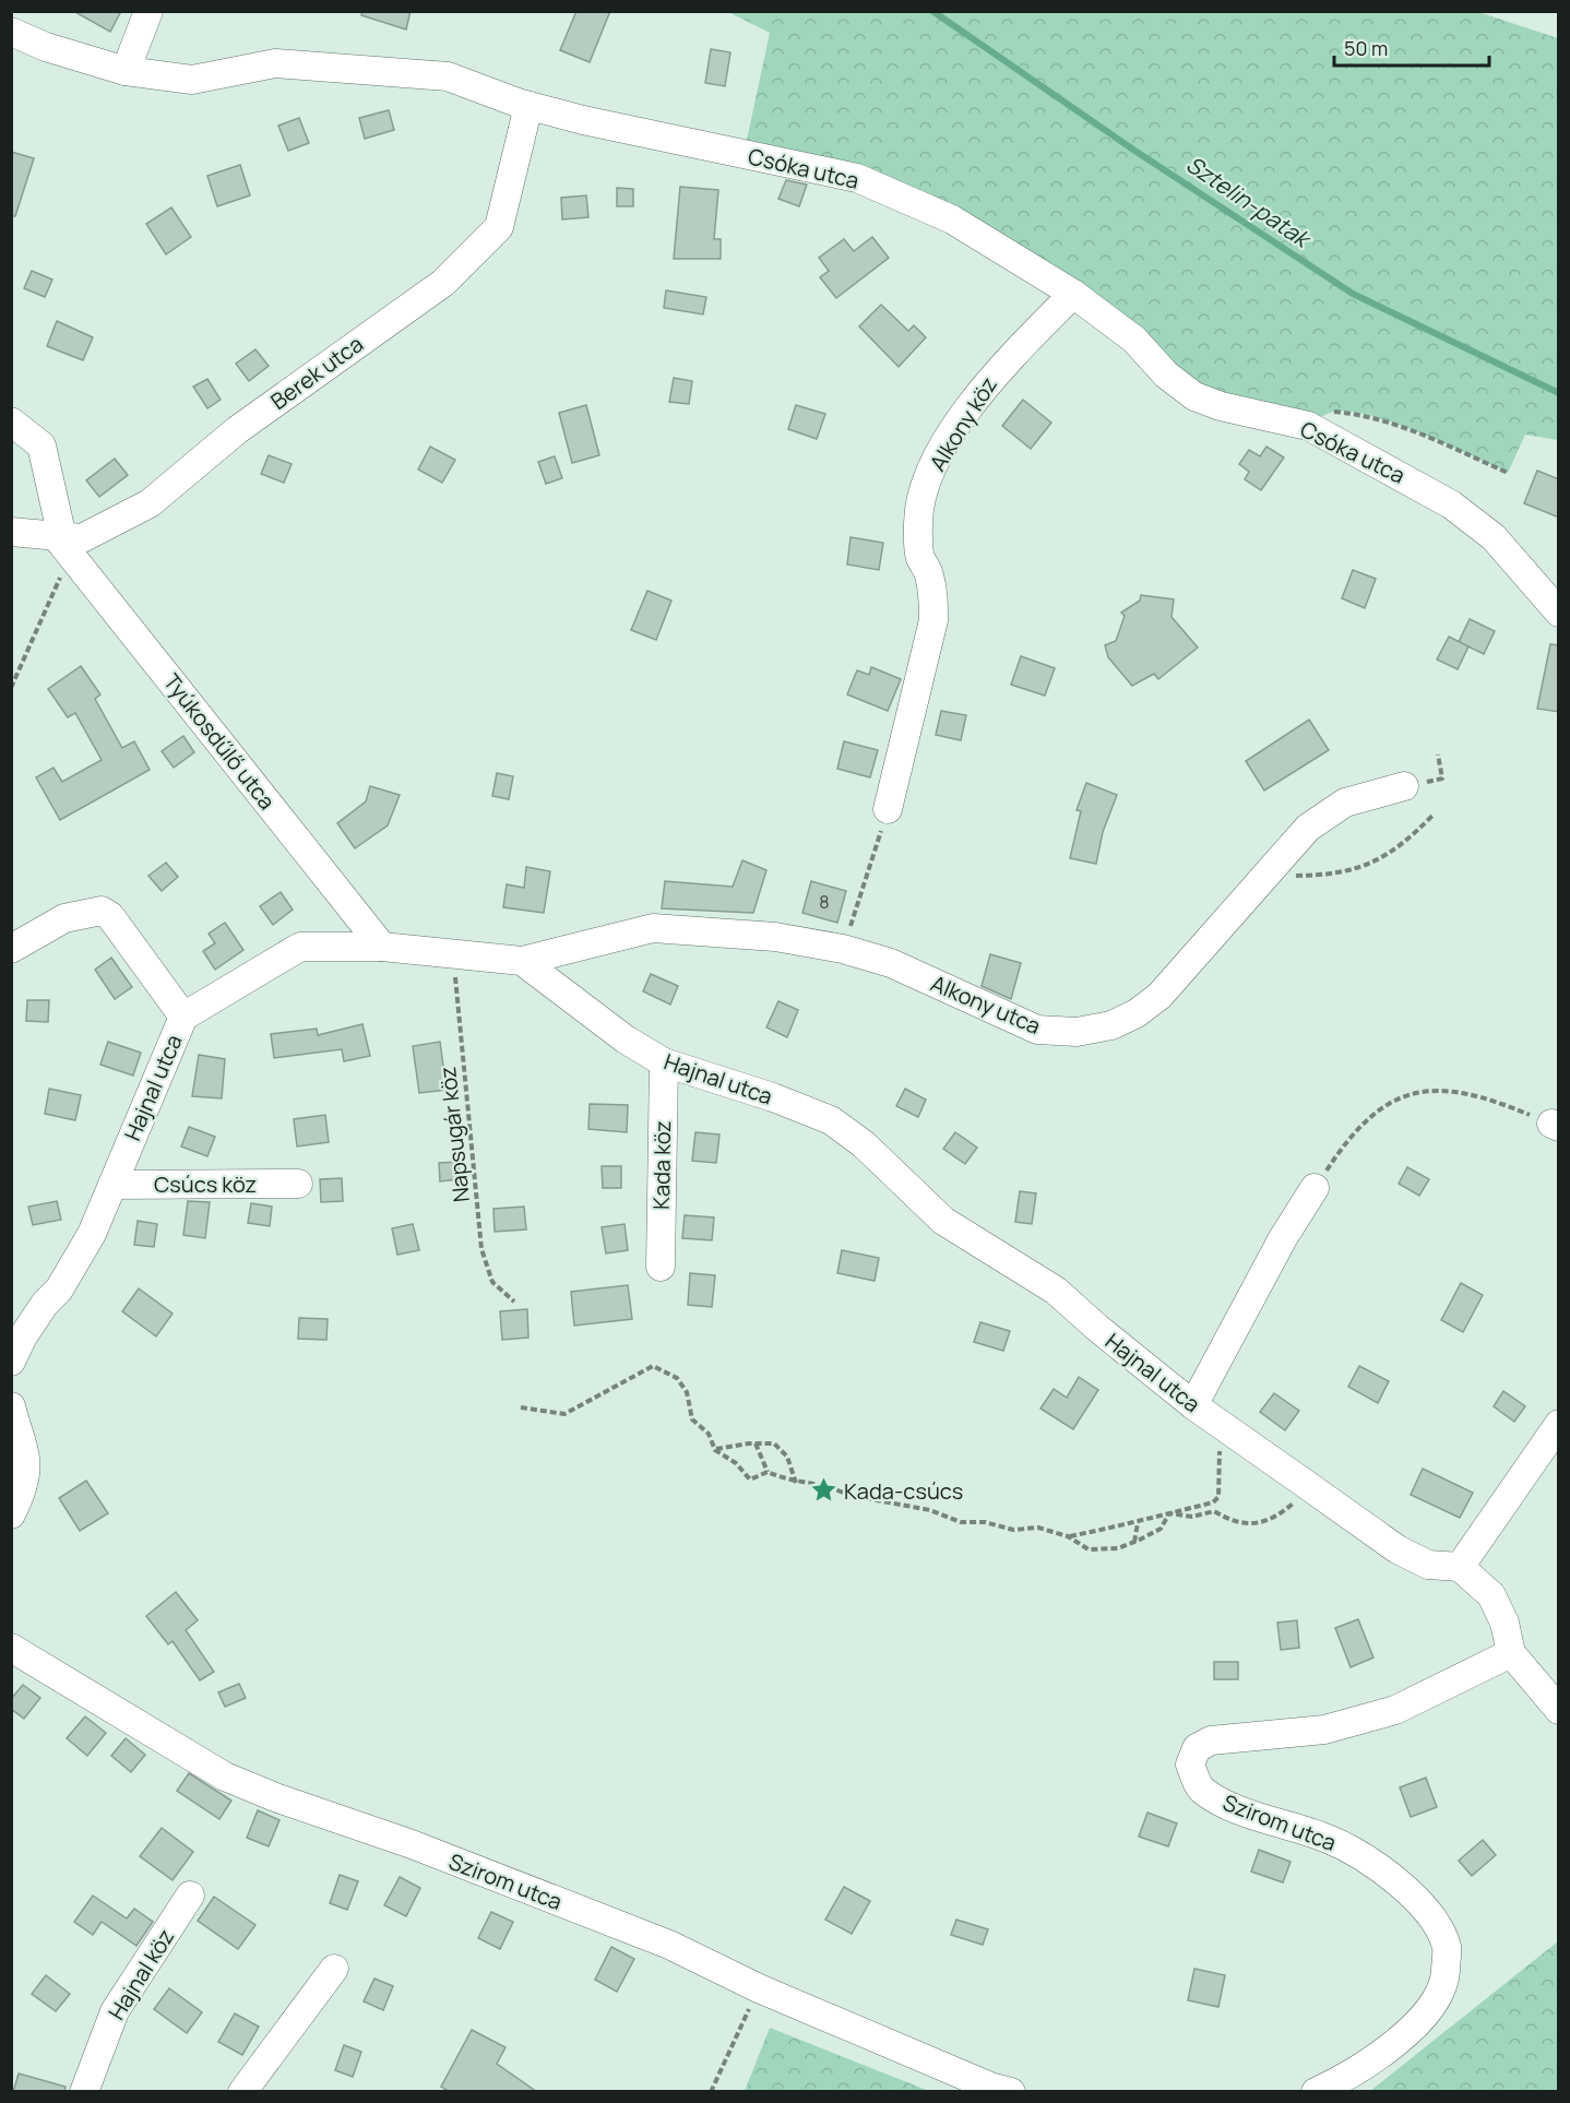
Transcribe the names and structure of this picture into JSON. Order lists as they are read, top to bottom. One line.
{"streets":{"street":["Csóka utca","Berek utca","Alkony köz","Tyúkosdűlő utca","Alkony utca","Hajnal utca","Kada köz","Csúcs köz","Szirom utca","Hajnal köz"],"path":["Napsugár köz"]},"crossings":[["Csóka utca","Berek utca"],["Csóka utca","Alkony köz"],["Berek utca","Tyúkosdűlő utca"],["Tyúkosdűlő utca","Hajnal utca"],["Alkony utca","Hajnal utca"],["Hajnal utca","Napsugár köz"],["Hajnal utca","Kada köz"],["Hajnal utca","Csúcs köz"]],"water":["Sztelin-patak"],"places":{"place":["Kada-csúcs"]},"house_numbers":["8"],"scale_bar":"50 m"}
